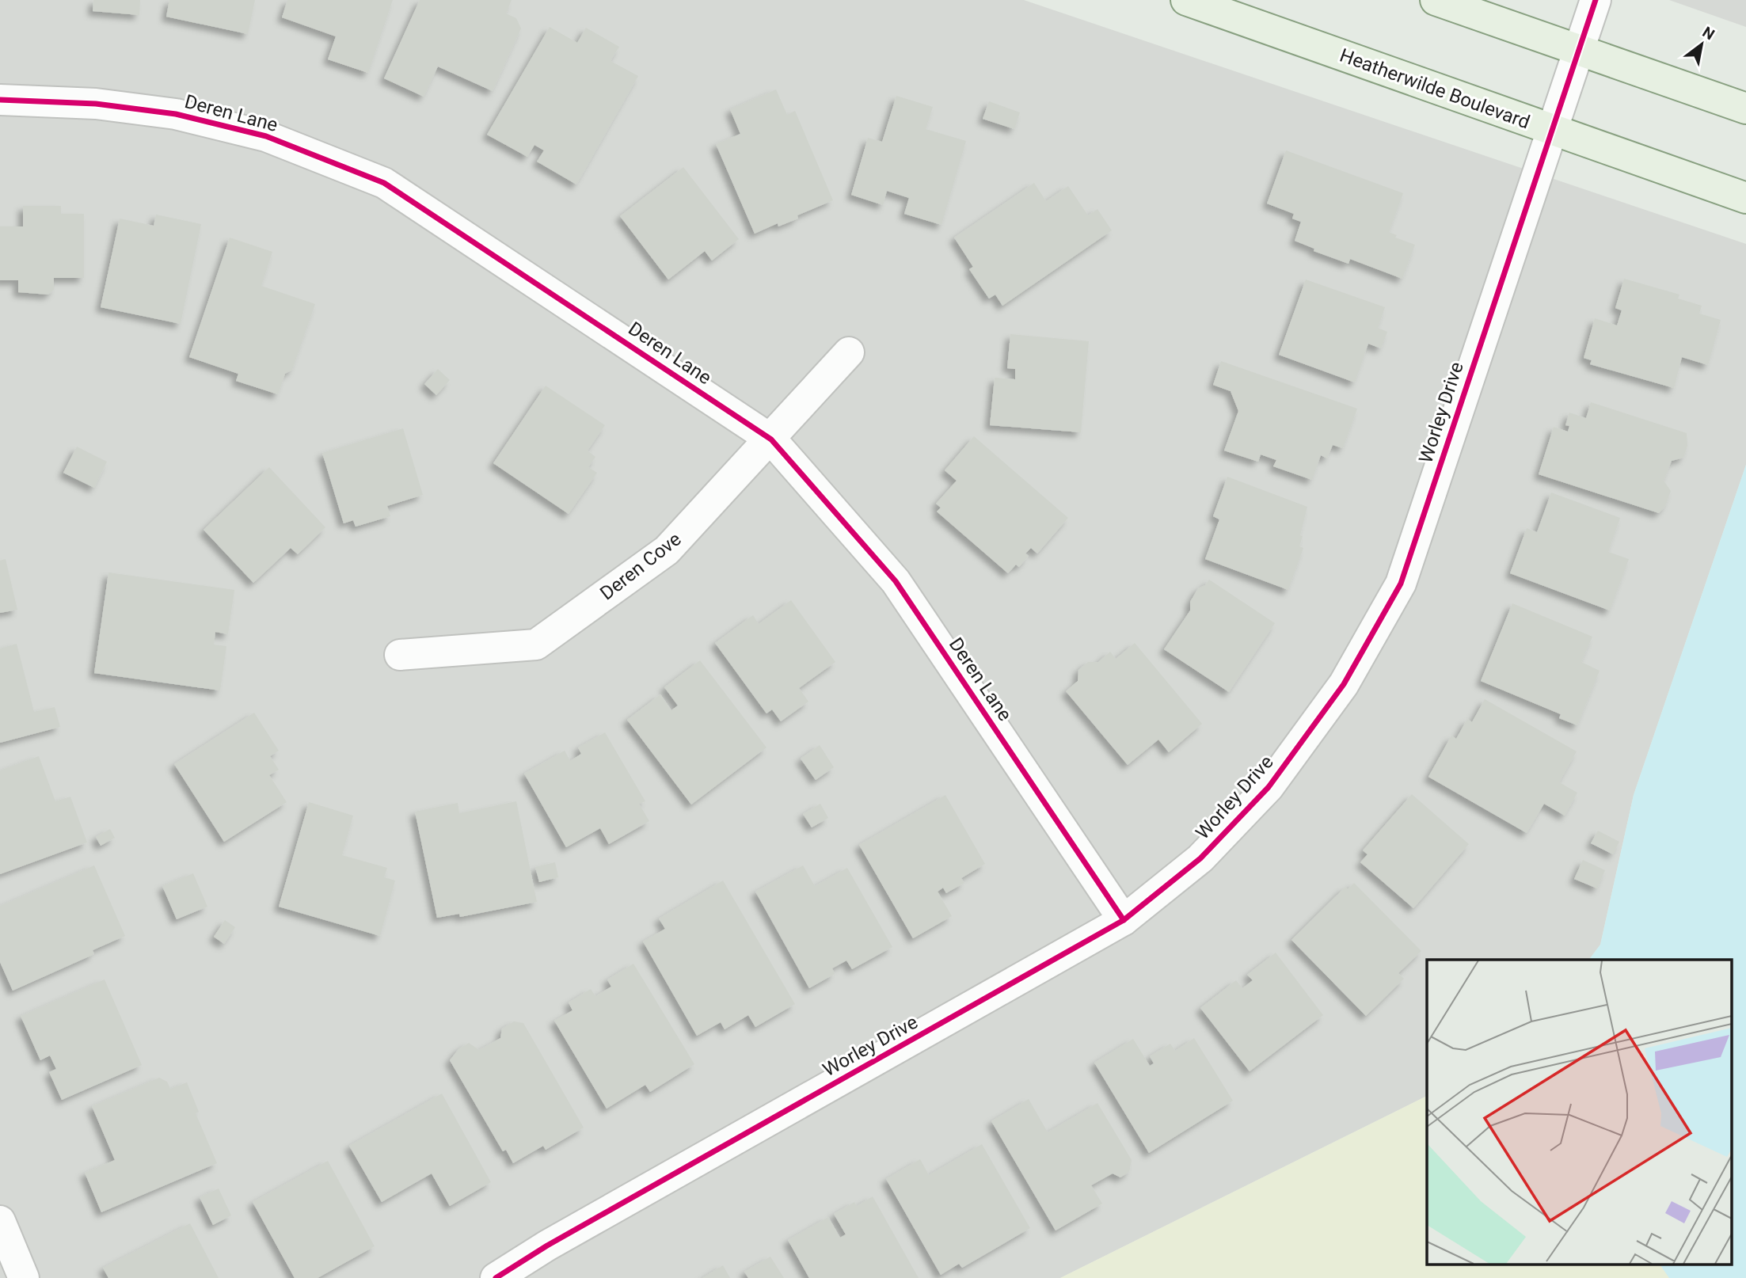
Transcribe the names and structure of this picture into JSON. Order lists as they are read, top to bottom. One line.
{"streets":{"main road":["Heatherwilde Boulevard"],"street":["Deren Lane","Worley Drive","Deren Cove"]},"crossings":[["Heatherwilde Boulevard","Worley Drive"],["Deren Lane","Worley Drive"],["Deren Lane","Deren Cove"]],"north":"top right"}
